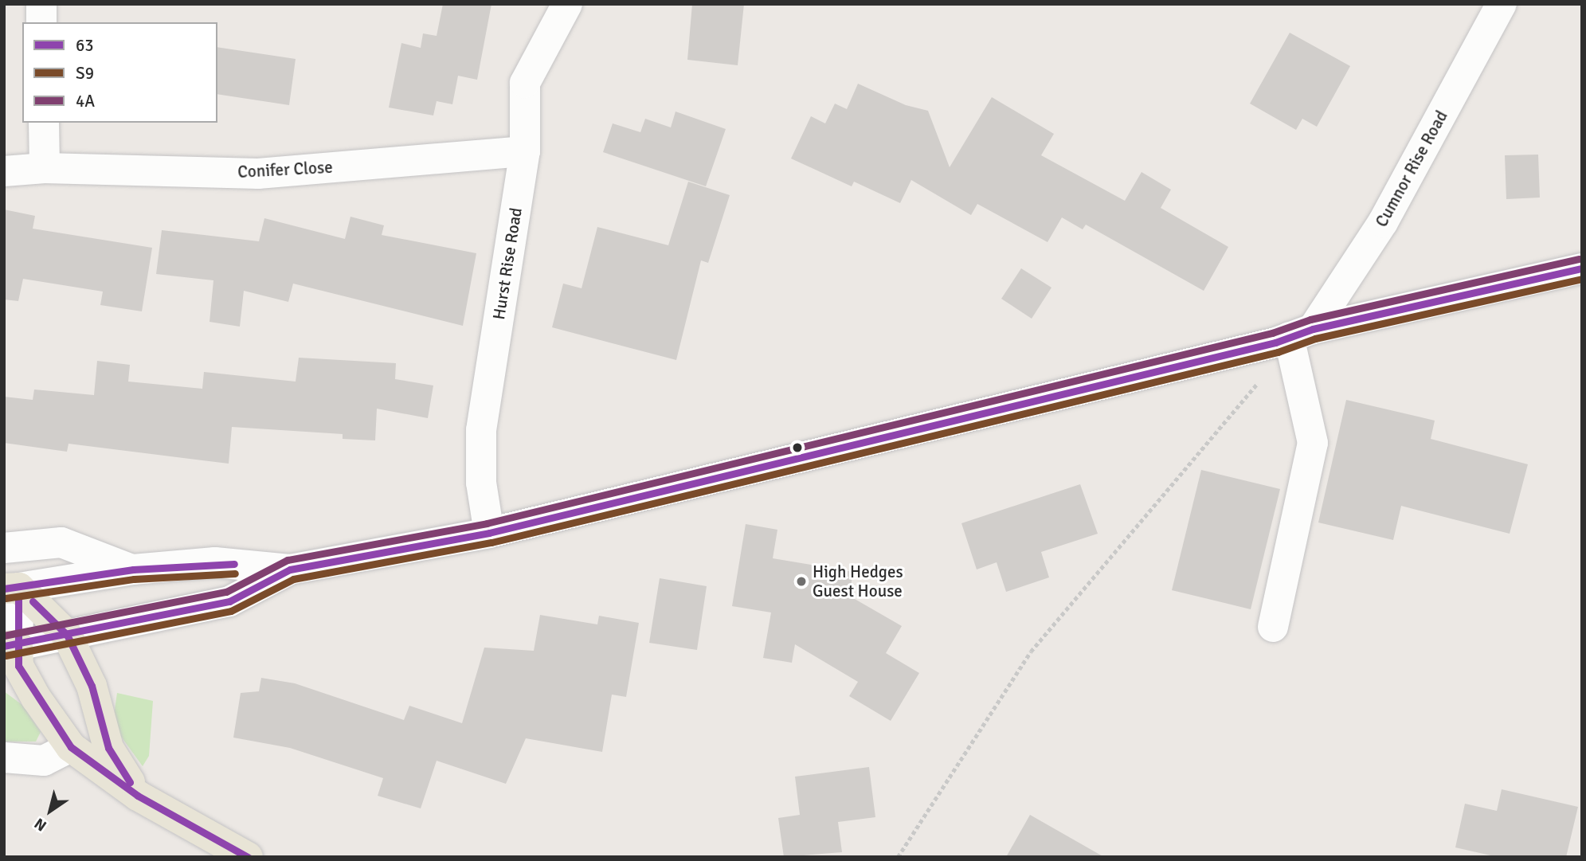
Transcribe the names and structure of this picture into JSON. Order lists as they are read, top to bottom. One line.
{"streets":{"street":["Cumnor Rise Road","Conifer Close","Hurst Rise Road"]},"crossings":[["Conifer Close","Hurst Rise Road"]],"places":["High Hedges Guest House"],"lines":["transit line 4A","transit line 63","transit line S9"],"legend":["63","S9","4A"],"north":"bottom left"}
